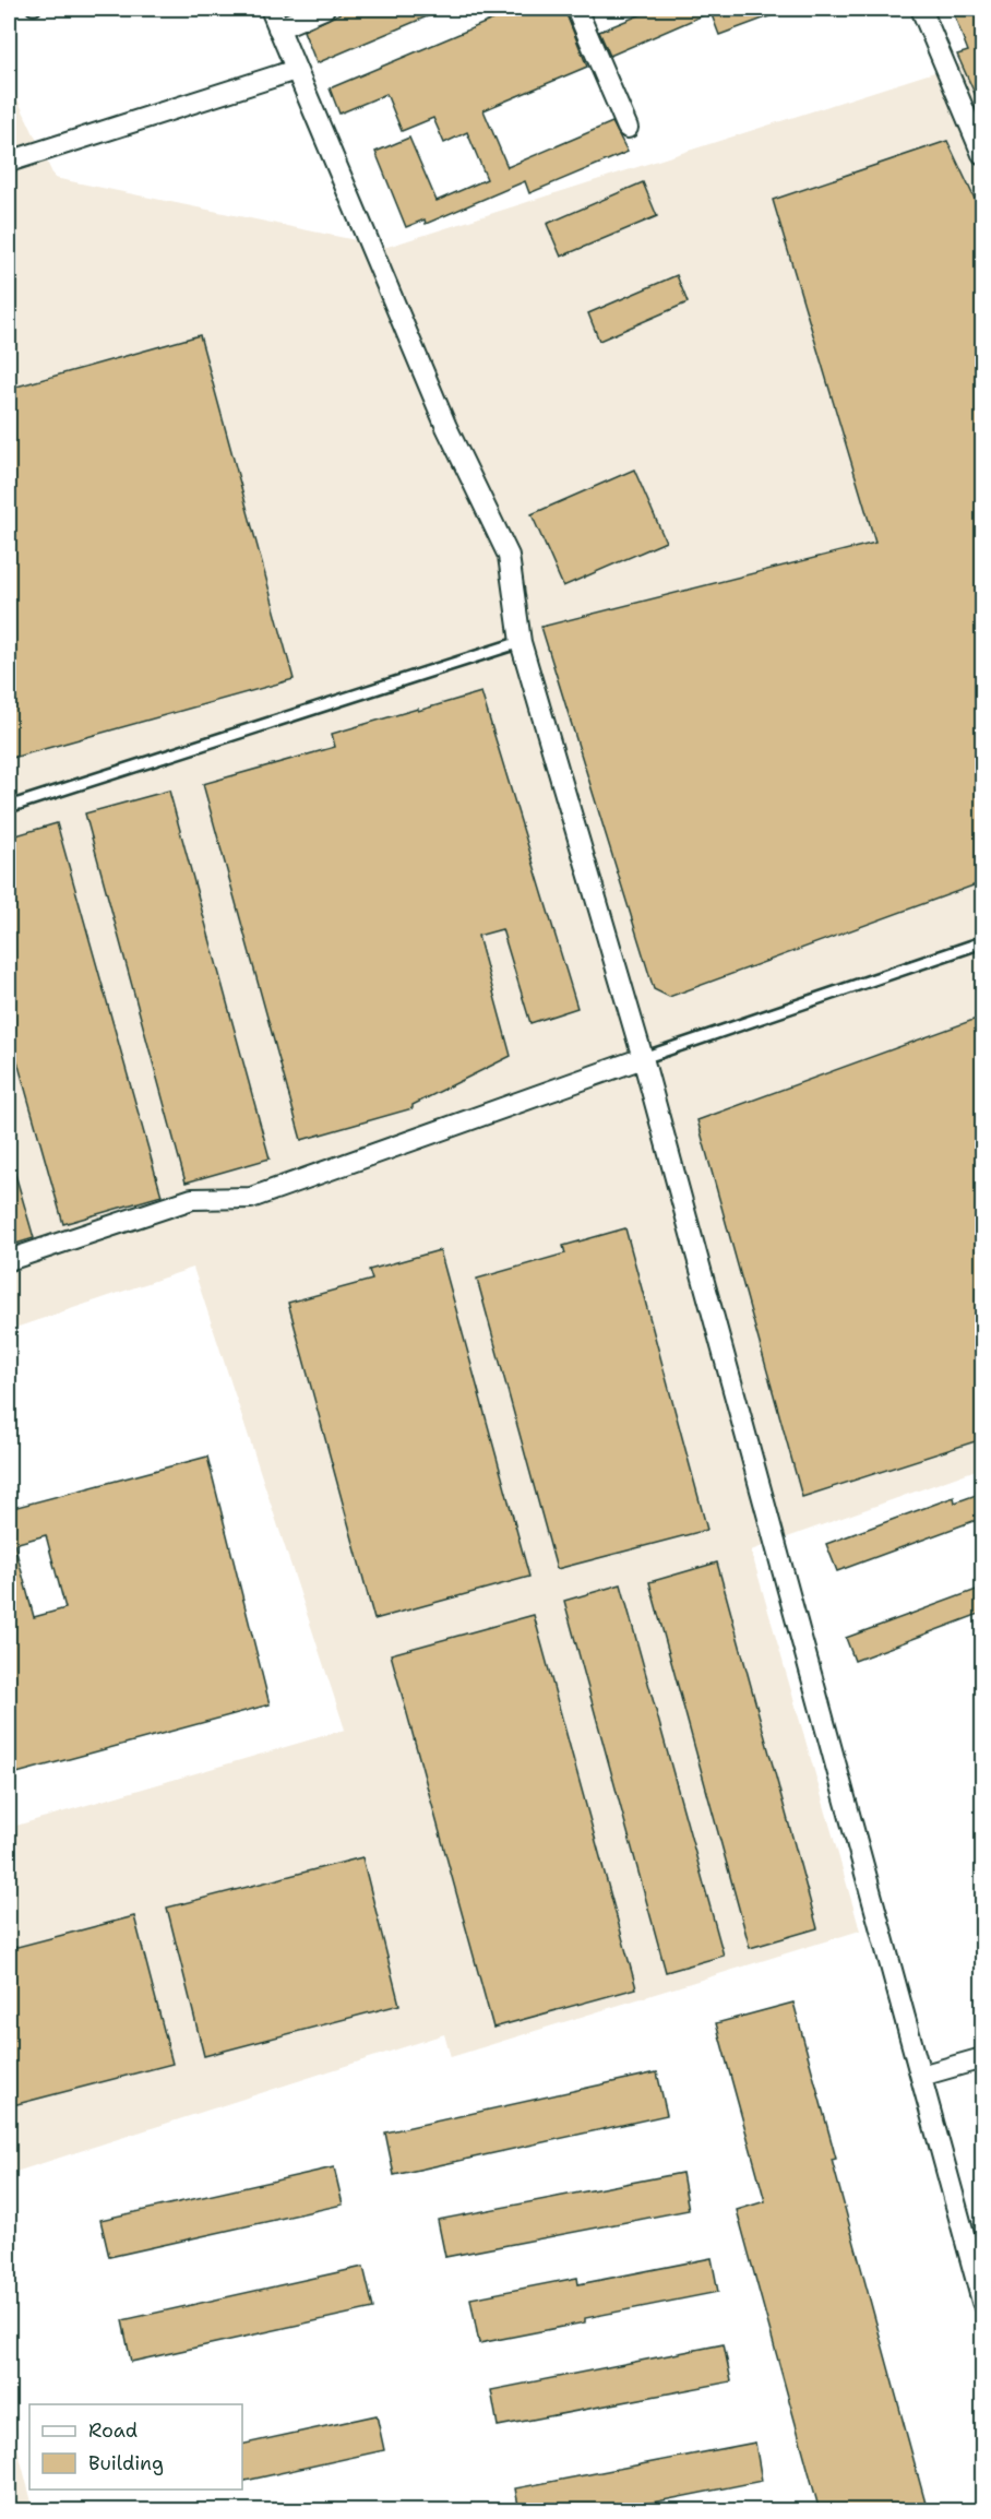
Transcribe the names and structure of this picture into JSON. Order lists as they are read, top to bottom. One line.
{"legend":["Road","Building"]}
